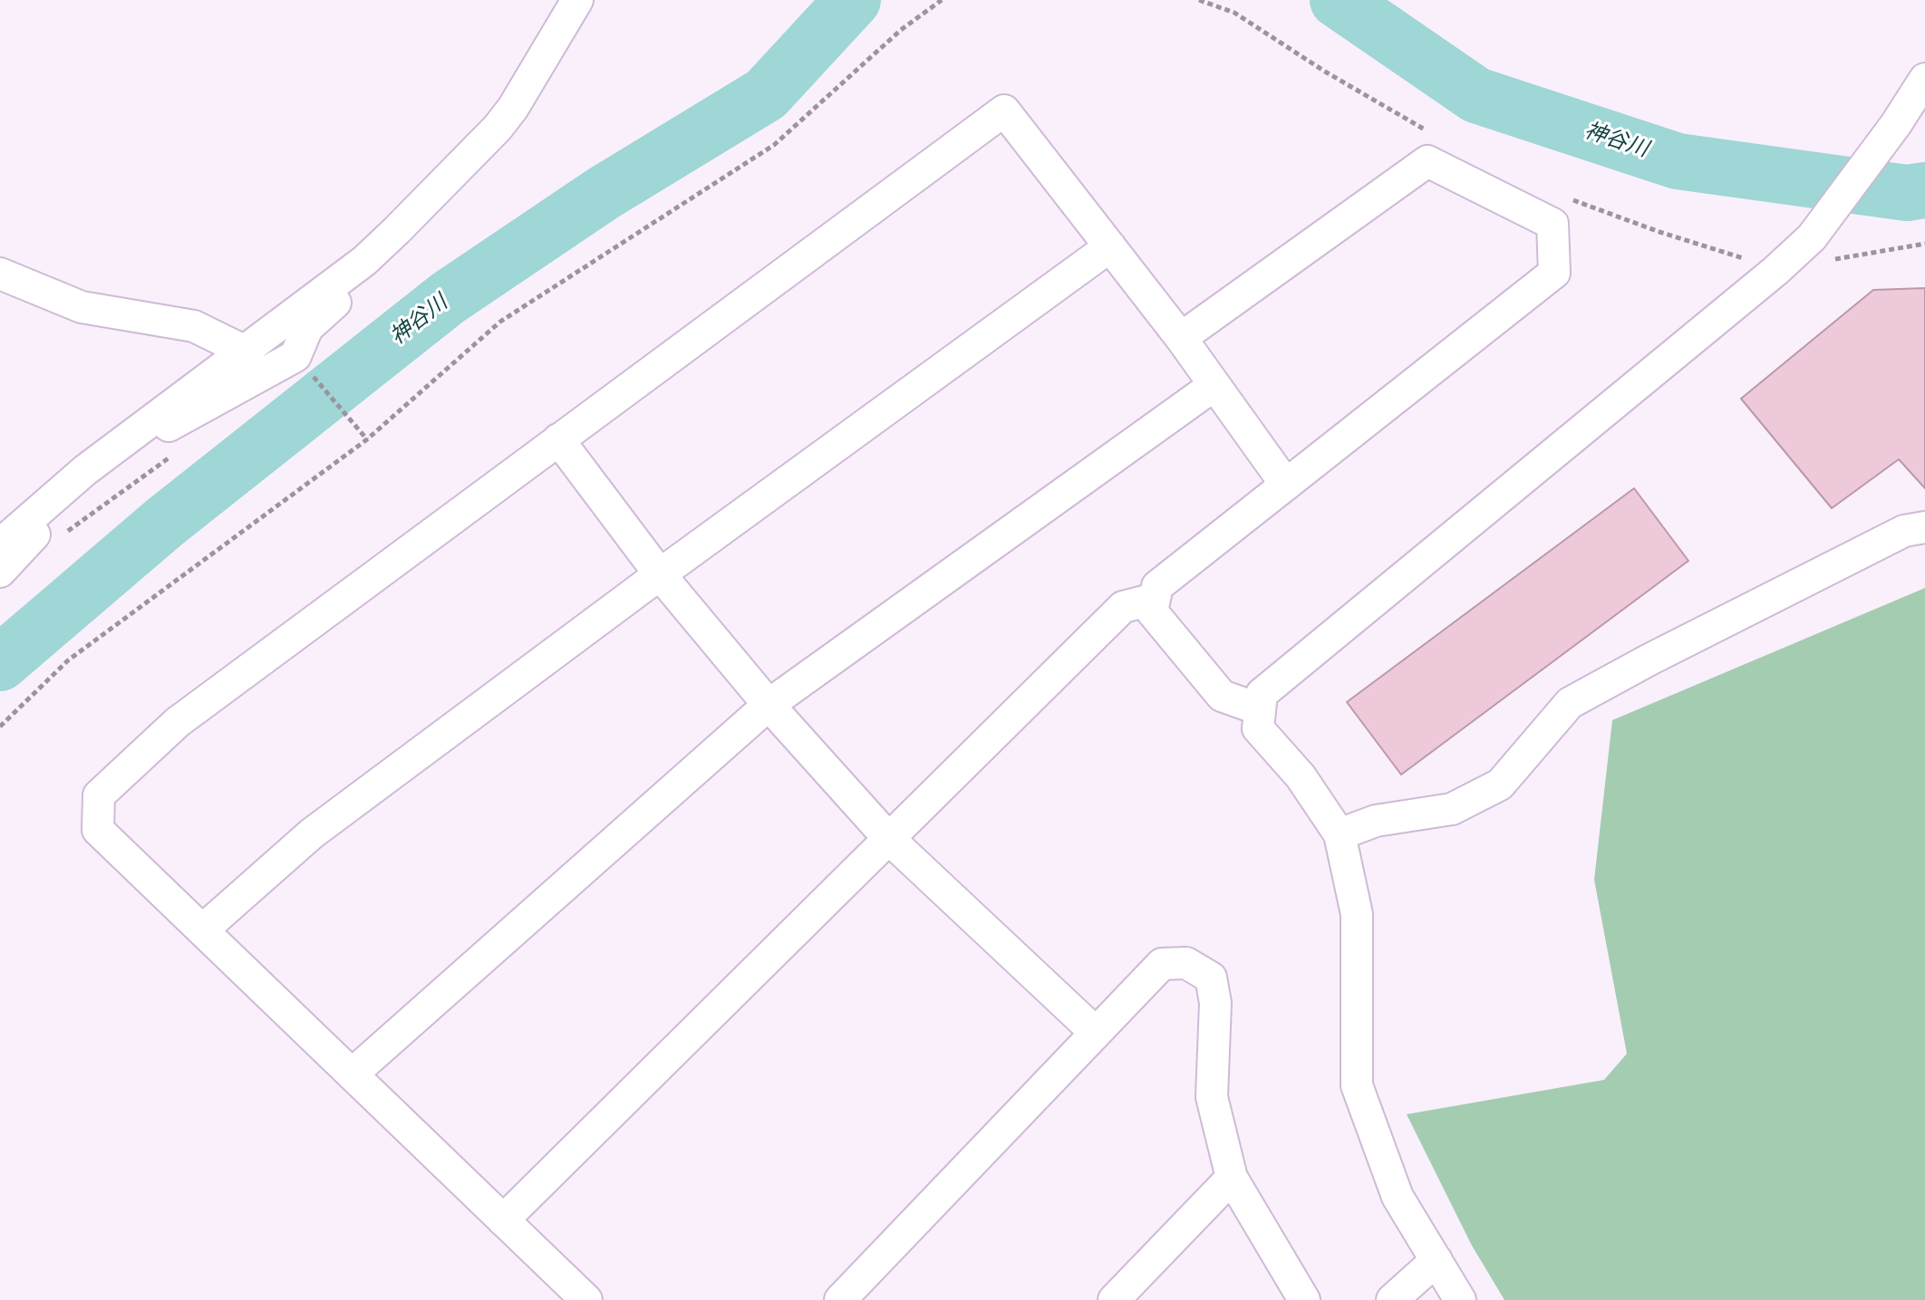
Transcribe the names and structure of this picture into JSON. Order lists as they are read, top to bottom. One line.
{"water":["神谷川"]}
